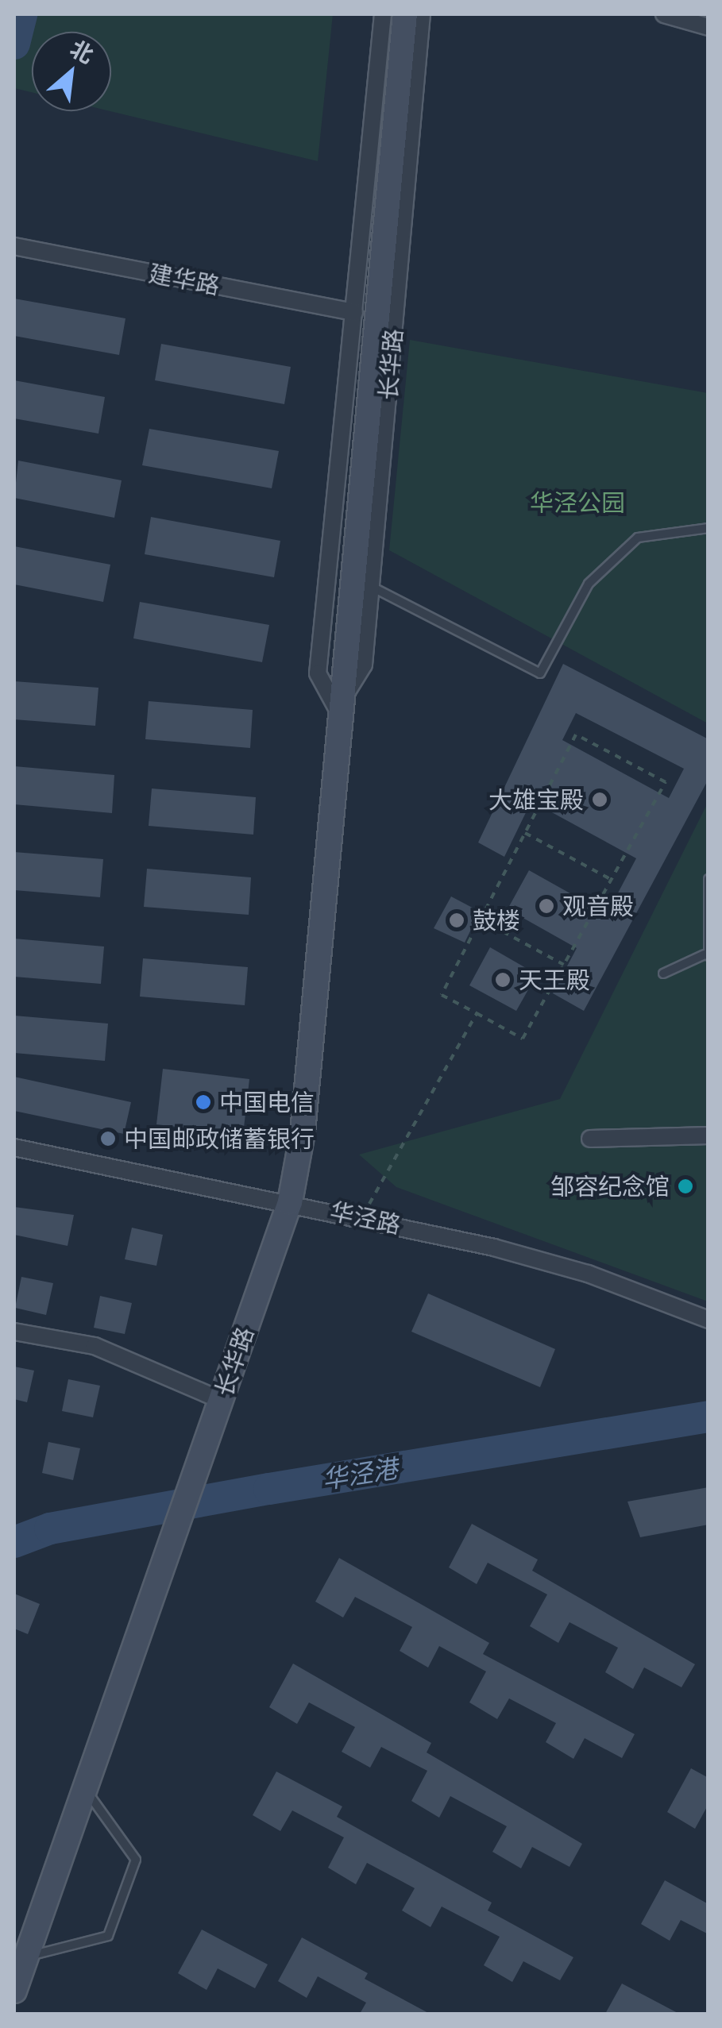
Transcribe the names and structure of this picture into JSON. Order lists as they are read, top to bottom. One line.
{"streets":{"street":["建华路","长华路","华泾路"]},"crossings":[["建华路","长华路"],["长华路","华泾路"]],"water":["华泾港"],"parks":["华泾公园"],"places":["大雄宝殿","观音殿","鼓楼","天王殿","中国电信","中国邮政储蓄银行","邹容纪念馆"],"north":"top right"}
